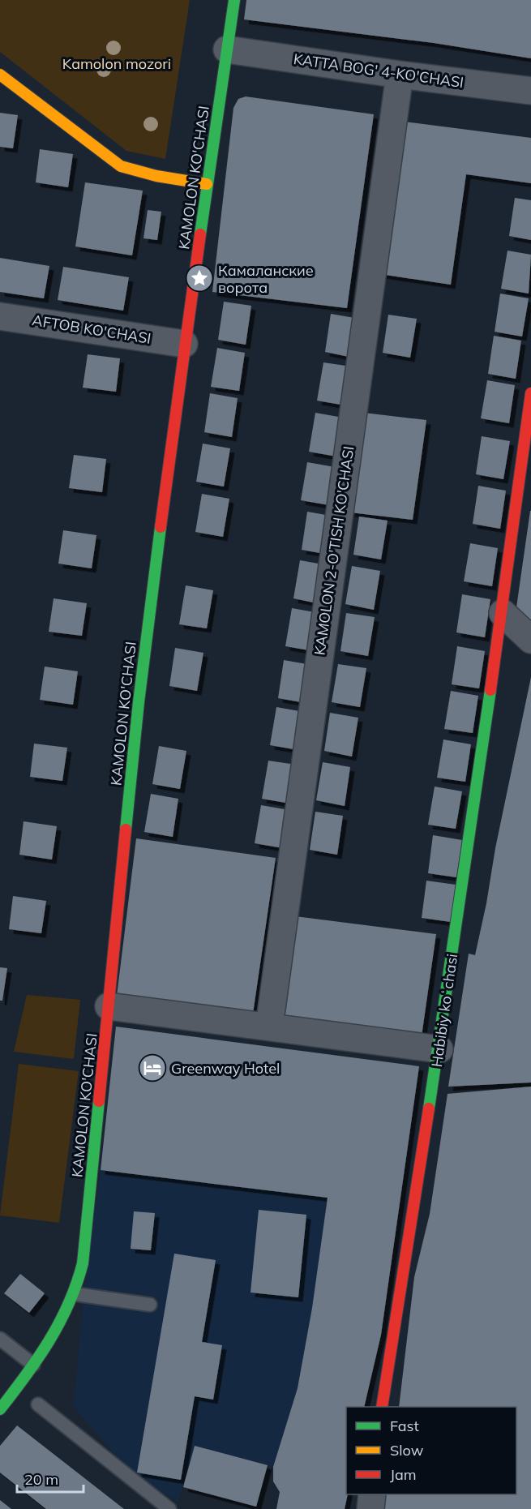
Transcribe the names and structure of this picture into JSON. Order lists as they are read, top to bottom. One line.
{"streets":{"street":["KATTA BOG' 4-KO'CHASI","KAMOLON KO'CHASI","AFTOB KO'CHASI","KAMOLON 2-O'TISH KO'CHASI","Habibiy koʻchasi"]},"crossings":[["KATTA BOG' 4-KO'CHASI","KAMOLON KO'CHASI"],["KATTA BOG' 4-KO'CHASI","KAMOLON 2-O'TISH KO'CHASI"],["KAMOLON KO'CHASI","AFTOB KO'CHASI"]],"parks":["Kamolon mozori"],"places":{"place":["Камаланские ворота"],"hotel":["Greenway Hotel"]},"legend":["Fast","Slow","Jam"],"scale_bar":"20 m"}
